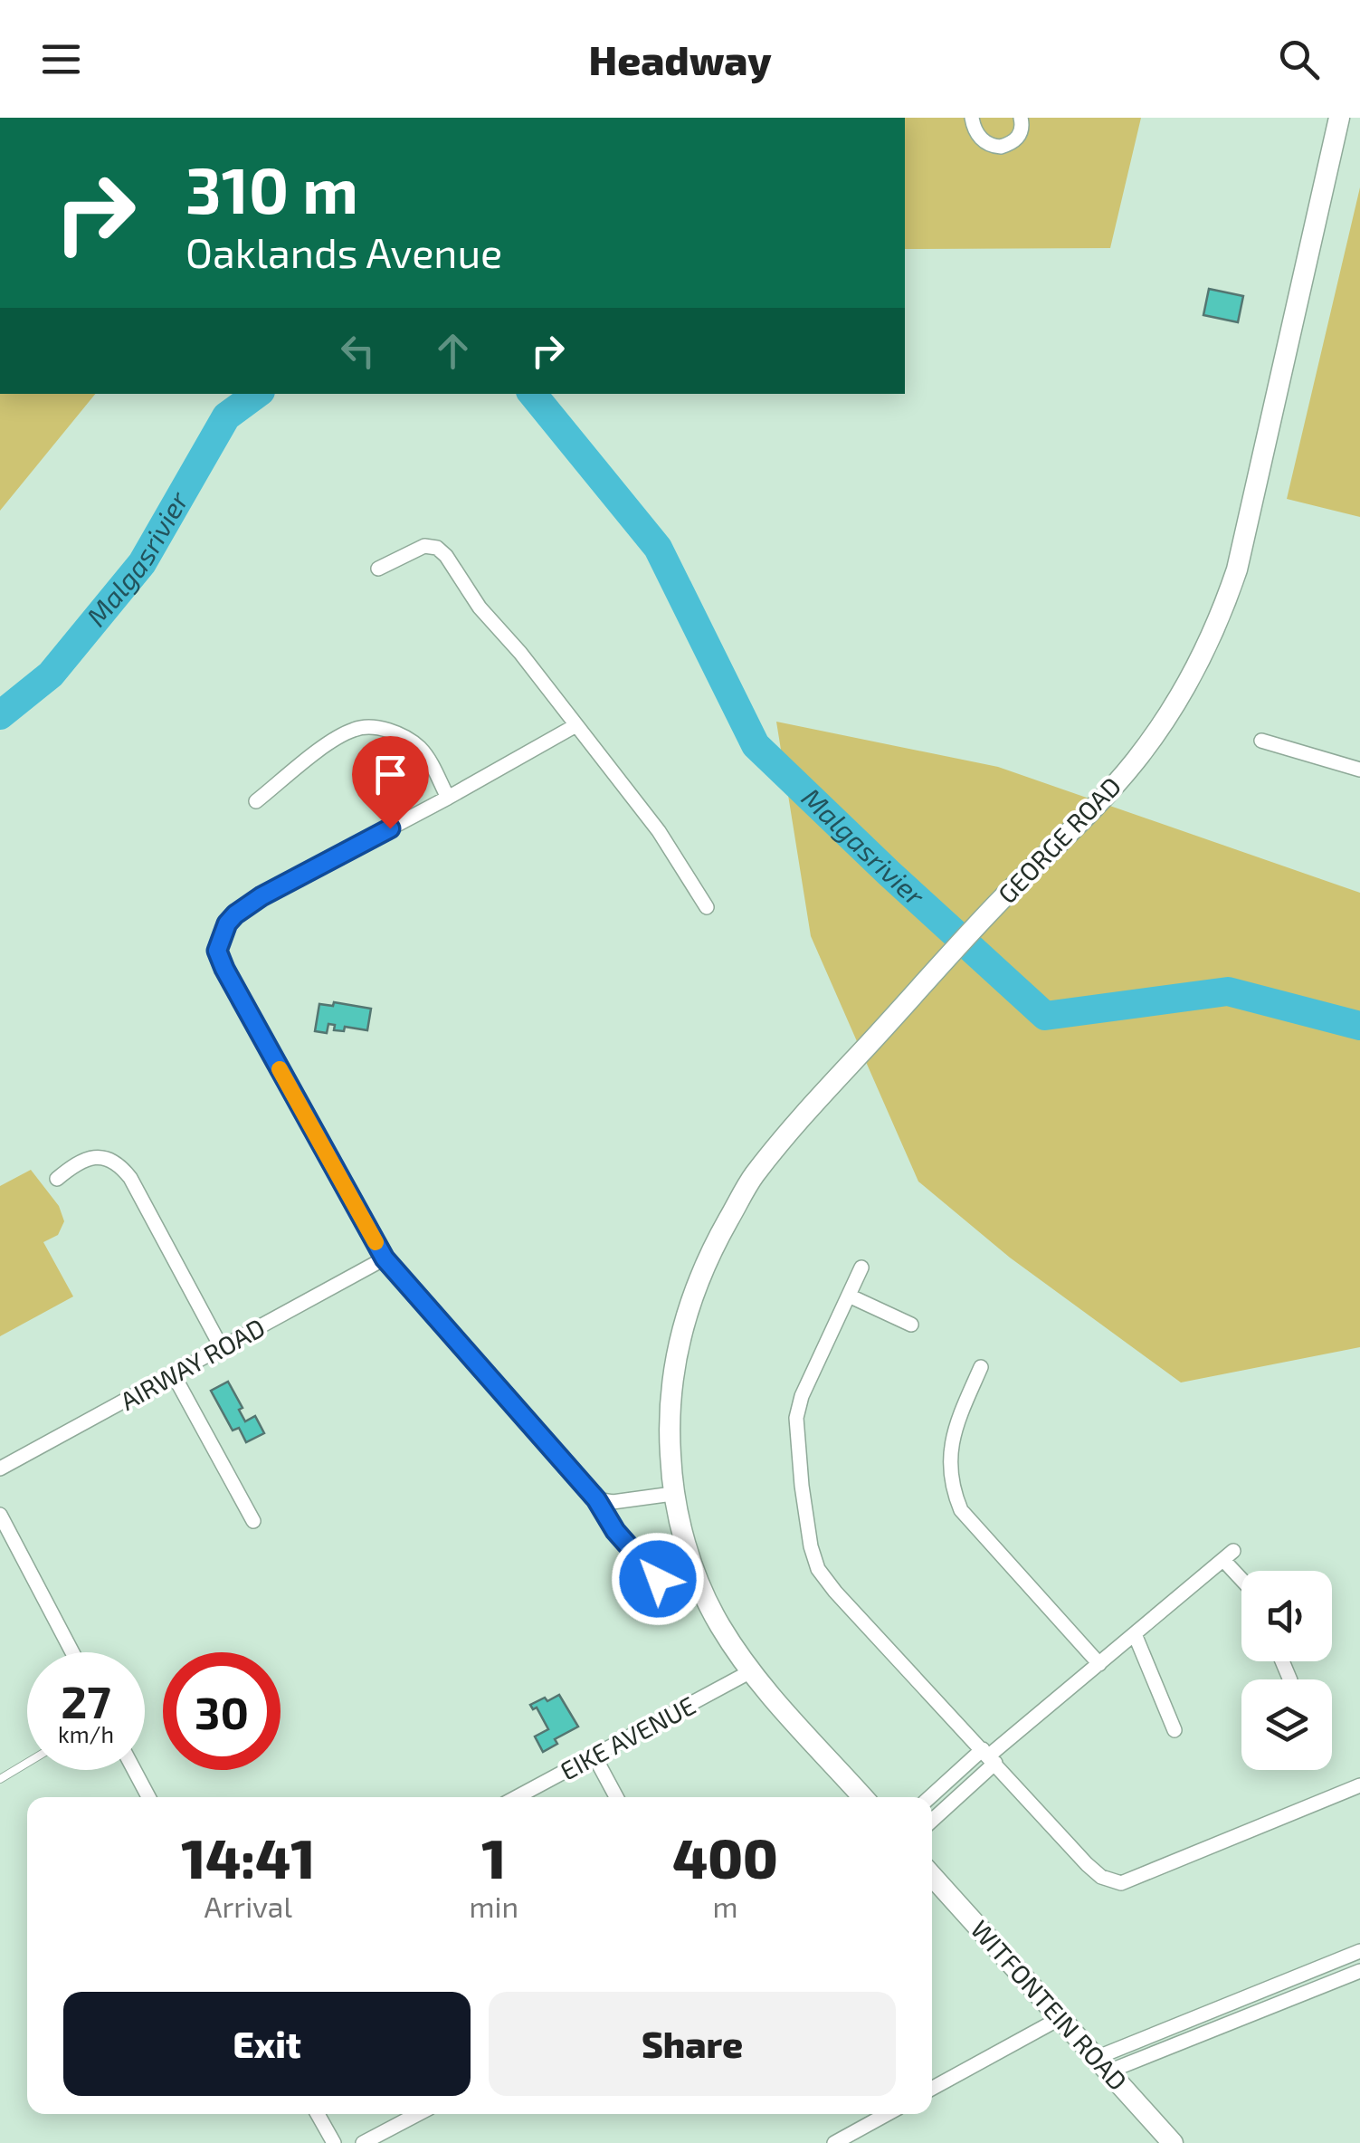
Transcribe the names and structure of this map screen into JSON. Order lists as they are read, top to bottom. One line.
{"streets":{"main road":["GEORGE ROAD","WITFONTEIN ROAD"],"street":["AIRWAY ROAD","EIKE AVENUE"]},"water":["Malgasrivier"],"page":{"header":"Headway","turn":["310 m","Oaklands Avenue"],"speed":"27 km/h","limit":"30","eta":["14:41","Arrival","1","min","400","m"],"buttons":["Exit","Share"]}}
